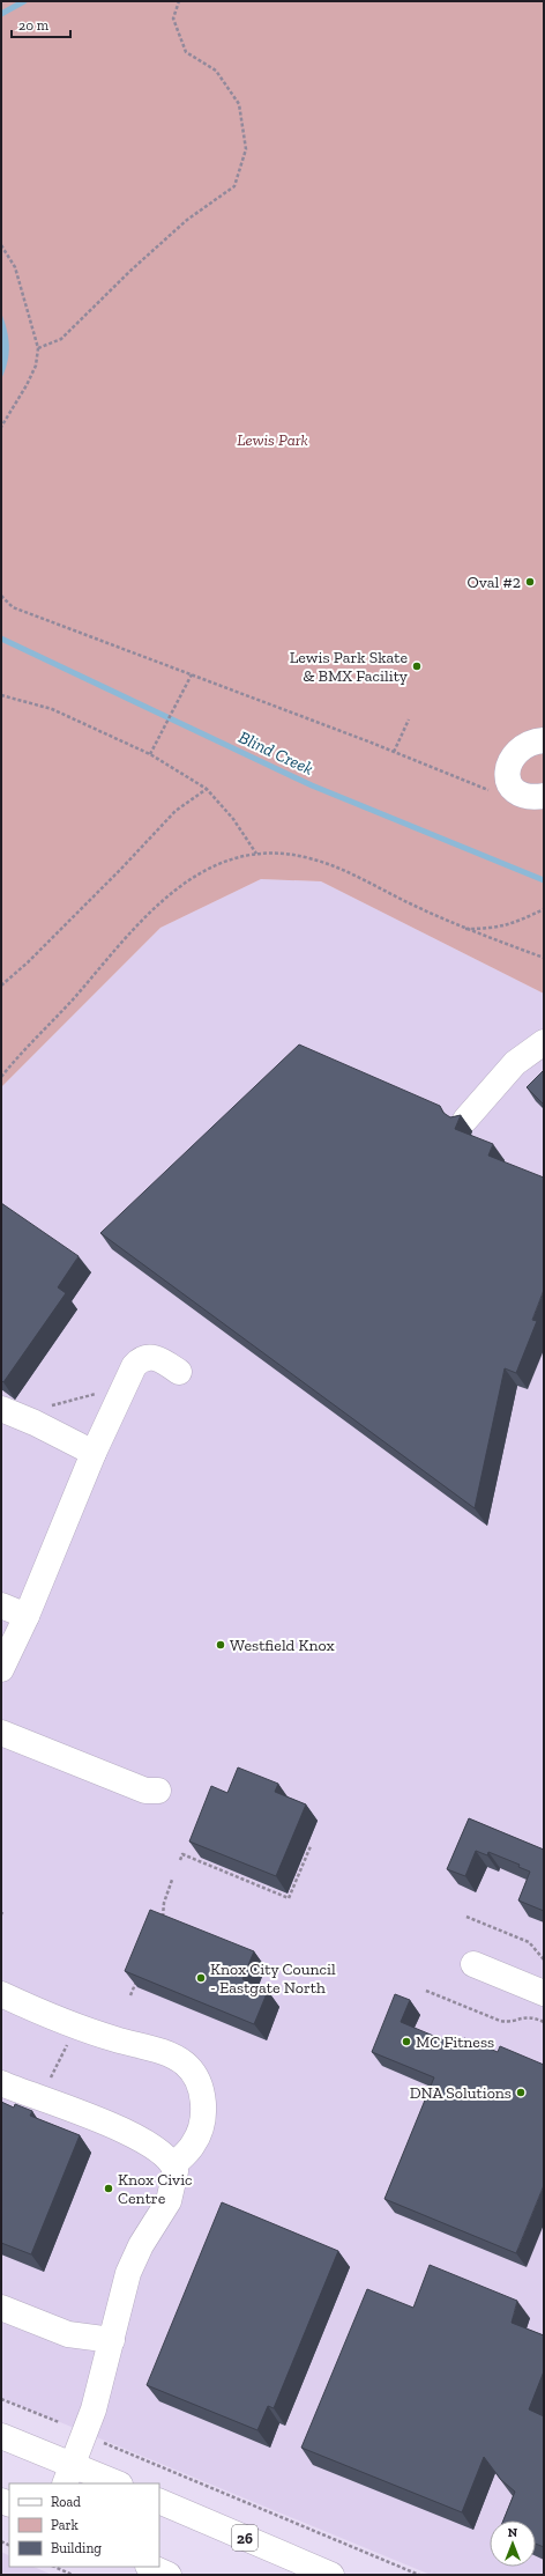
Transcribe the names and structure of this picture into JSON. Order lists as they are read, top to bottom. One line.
{"streets":{"main road":["26"]},"water":["Blind Creek"],"parks":["Lewis Park"],"places":["Oval #2","Lewis Park Skate & BMX Facility","Westfield Knox","Knox City Council - Eastgate North","MC Fitness","DNA Solutions","Knox Civic Centre"],"legend":["Road","Park","Building"],"scale_bar":"20 m","north":"top"}
